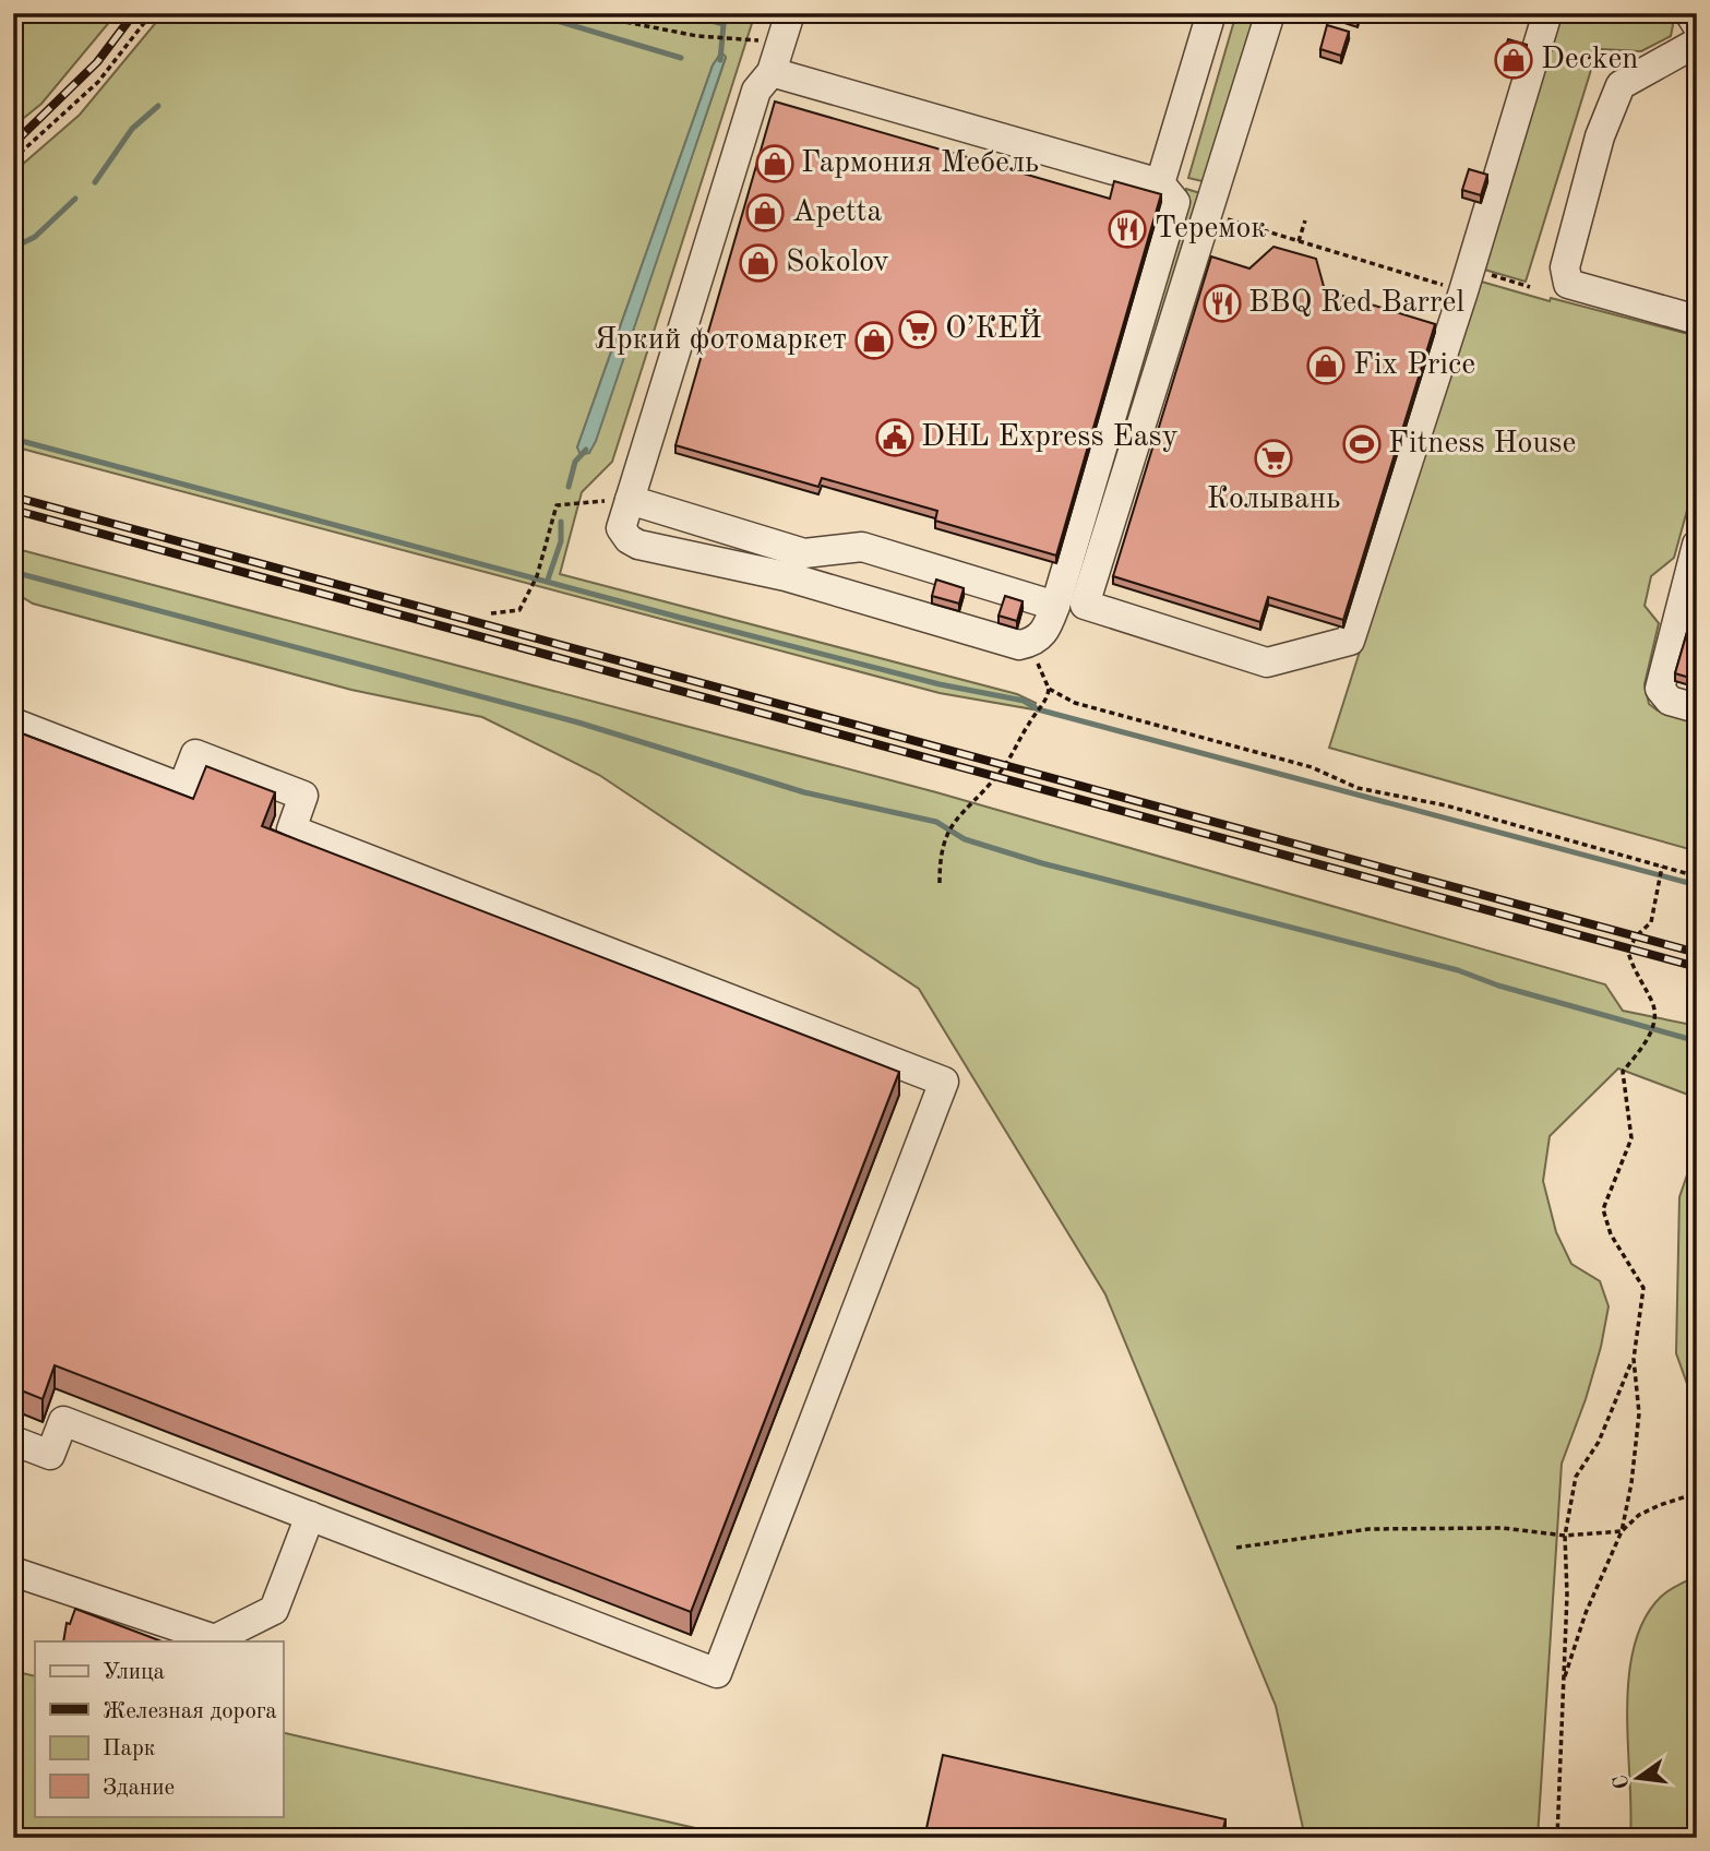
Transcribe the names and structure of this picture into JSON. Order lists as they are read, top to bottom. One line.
{"places":{"shop":["Decken","Гармония Мебель","Apetta","Sokolov","Яркий фотомаркет","Fix Price"],"restaurant":["Теремок","BBQ Red Barrel"],"supermarket":["О’КЕЙ","Колывань"],"public building":["DHL Express Easy"],"sports":["Fitness House"]},"legend":["Улица","Железная дорога","Парк","Здание"],"north":"left"}
